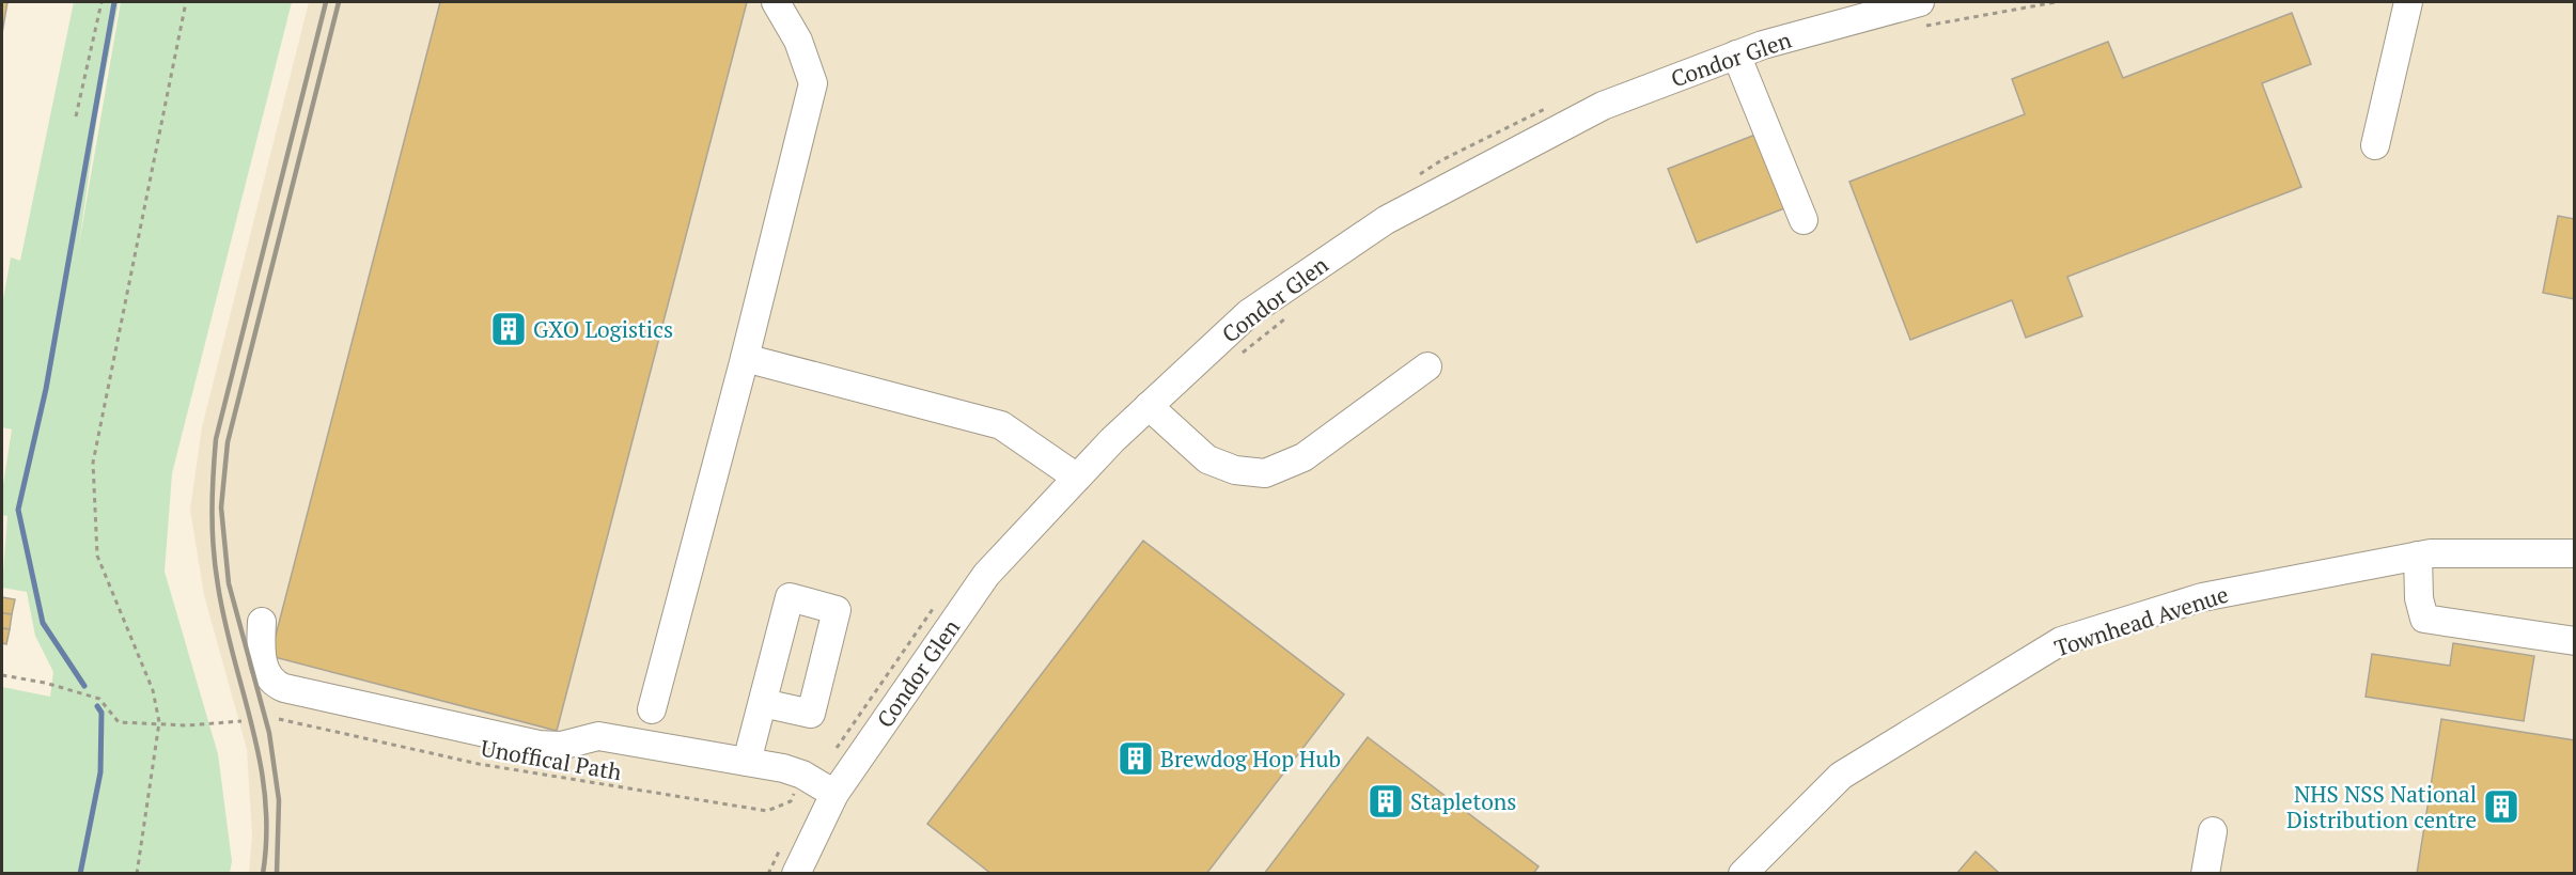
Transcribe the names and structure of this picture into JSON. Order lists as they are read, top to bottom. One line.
{"streets":{"street":["Condor Glen","Townhead Avenue"],"path":["Unoffical Path"]},"places":{"building":["GXO Logistics","Brewdog Hop Hub","Stapletons","NHS NSS National Distribution centre"]}}
